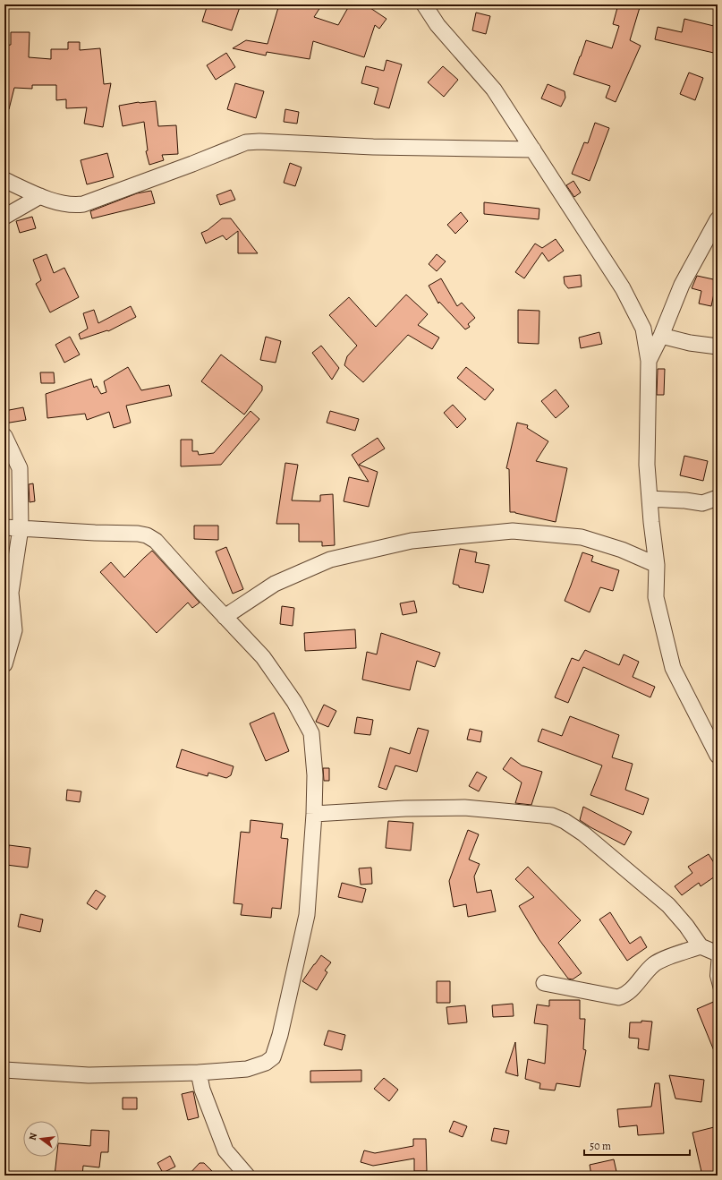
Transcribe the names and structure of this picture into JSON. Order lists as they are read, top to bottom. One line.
{"scale_bar":"50 m","north":"left"}
